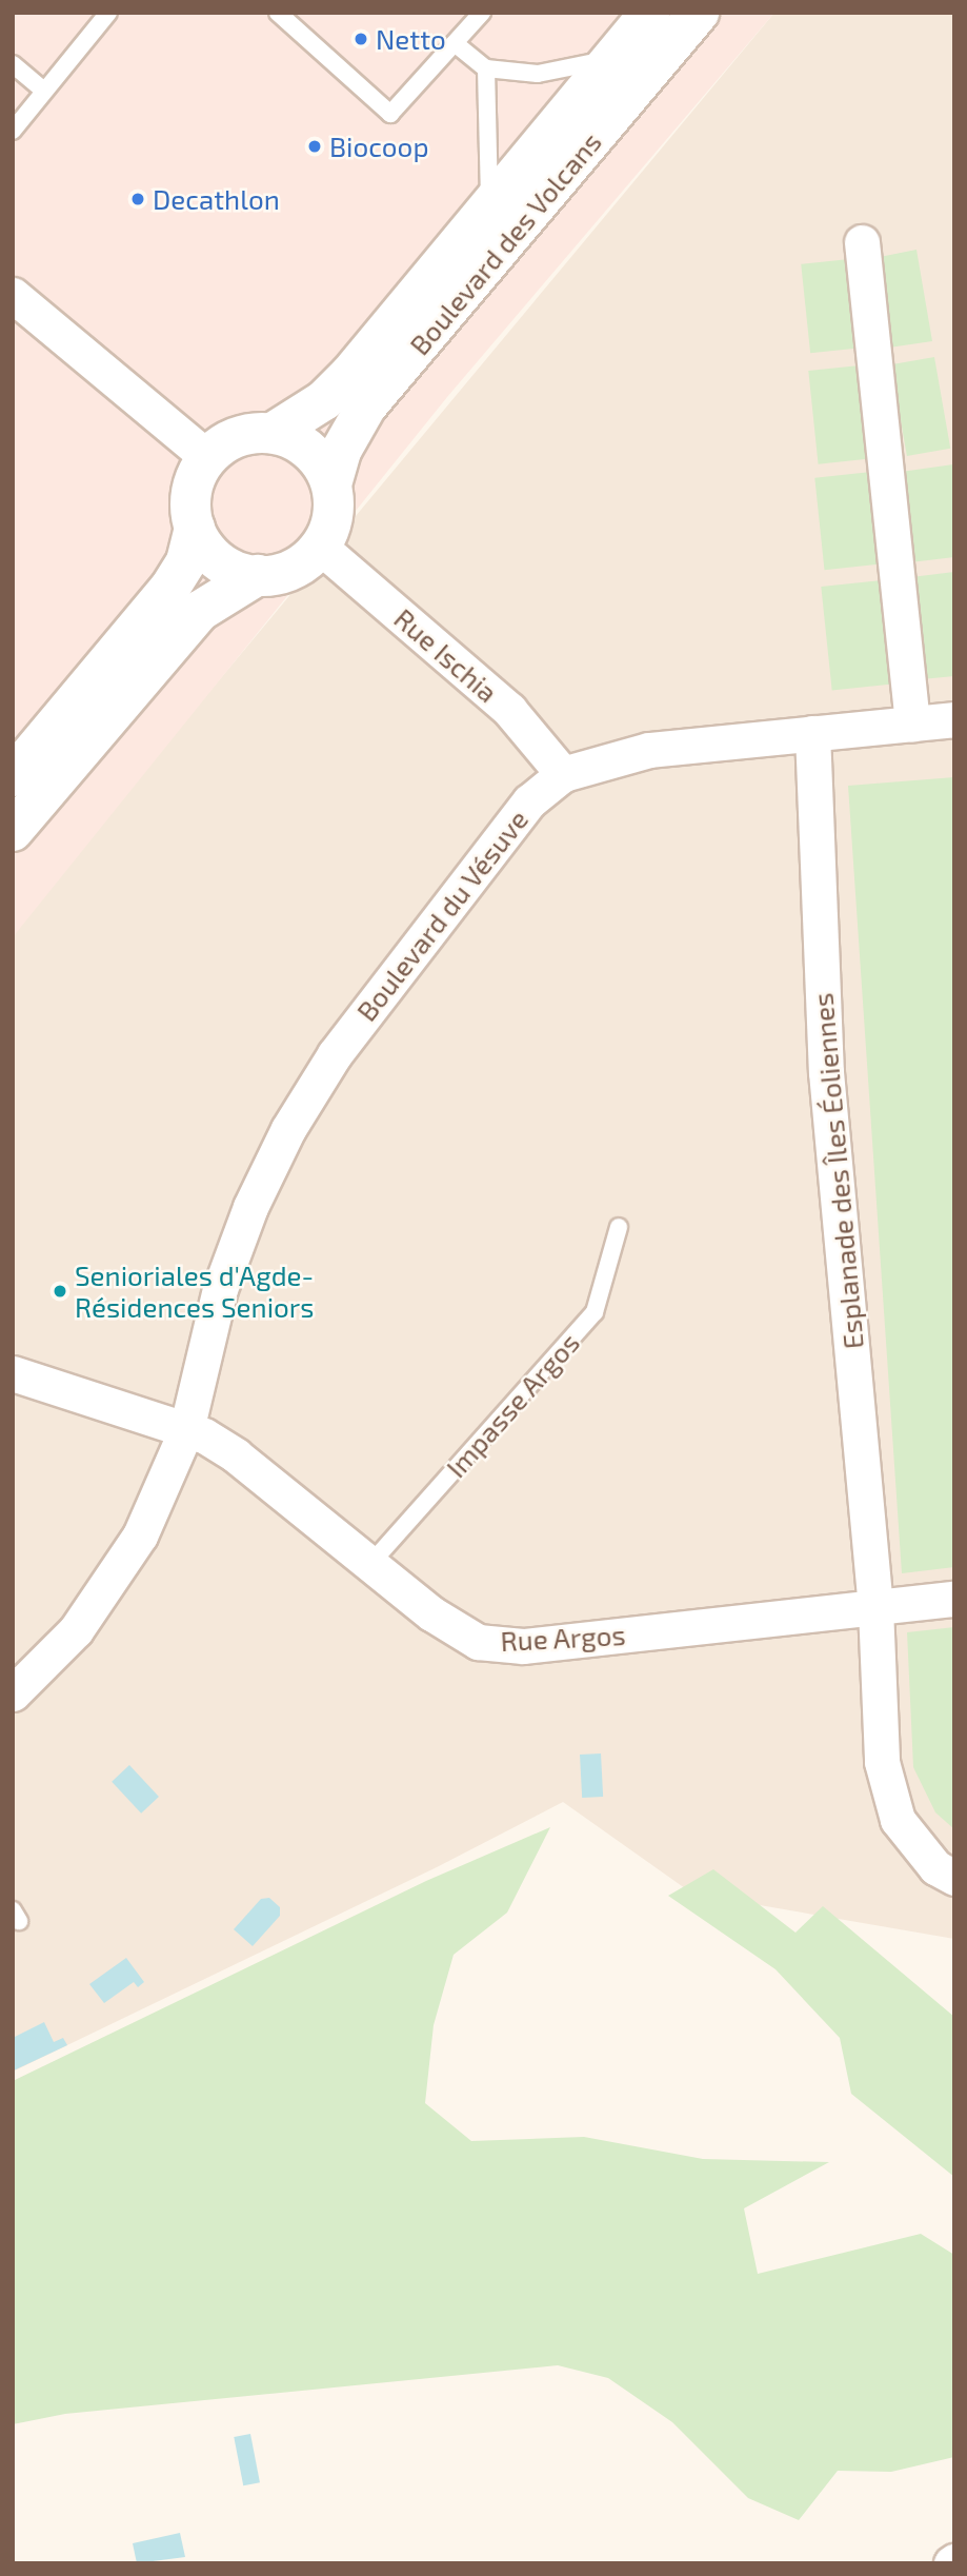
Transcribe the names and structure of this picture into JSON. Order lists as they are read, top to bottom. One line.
{"streets":{"street":["Boulevard des Volcans","Rue Ischia","Boulevard du Vésuve","Esplanade des Îles Éoliennes","Rue Argos"],"lane":["Impasse Argos"]},"crossings":[["Boulevard des Volcans","Rue Ischia"],["Rue Ischia","Boulevard du Vésuve"],["Boulevard du Vésuve","Esplanade des Îles Éoliennes"],["Boulevard du Vésuve","Rue Argos"],["Esplanade des Îles Éoliennes","Rue Argos"],["Impasse Argos","Rue Argos"]],"places":["Netto","Biocoop","Decathlon","Senioriales d'Agde- Résidences Seniors"]}
